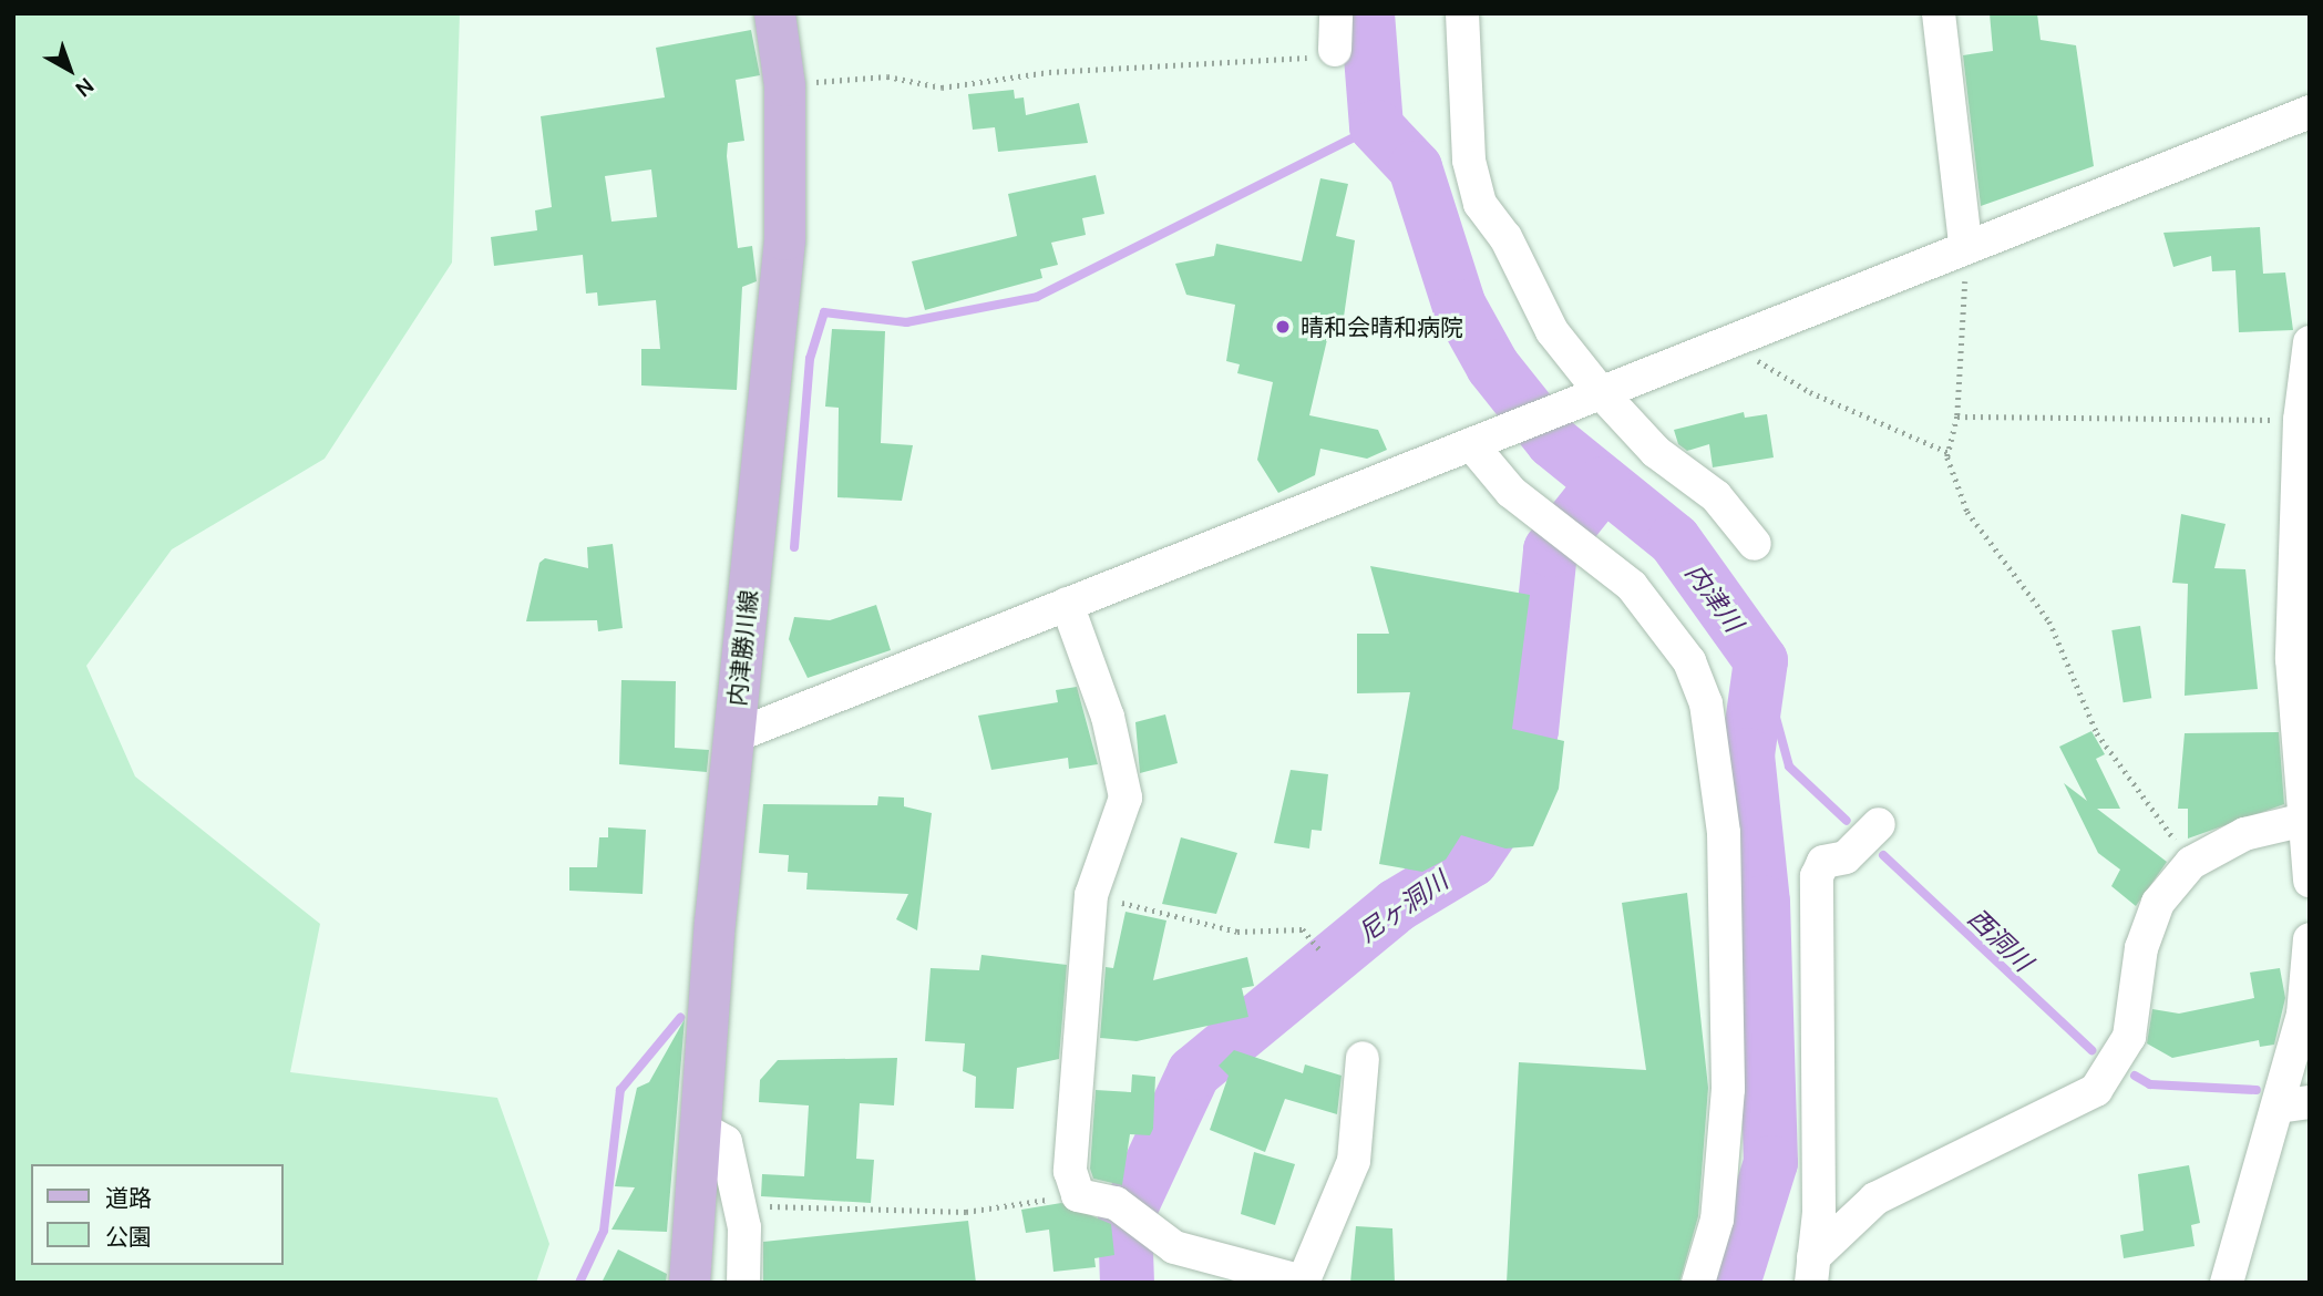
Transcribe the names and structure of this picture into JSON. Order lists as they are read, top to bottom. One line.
{"streets":{"main road":["内津勝川線"]},"water":["内津川","尼ヶ洞川","西洞川"],"places":["晴和会晴和病院"],"legend":["道路","公園"],"north":"bottom right"}
